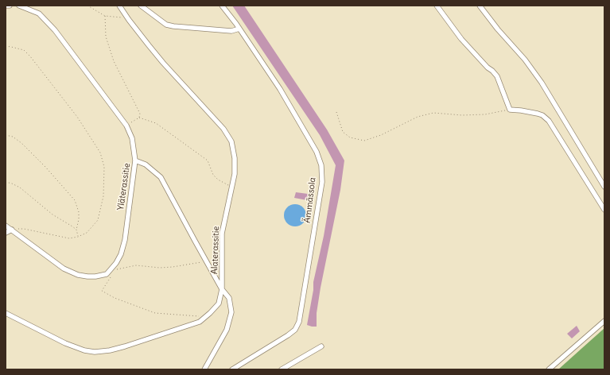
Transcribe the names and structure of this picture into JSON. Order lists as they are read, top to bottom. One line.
{"streets":{"street":["Yläterassitie","Ämmässola","Alaterassitie"]}}
